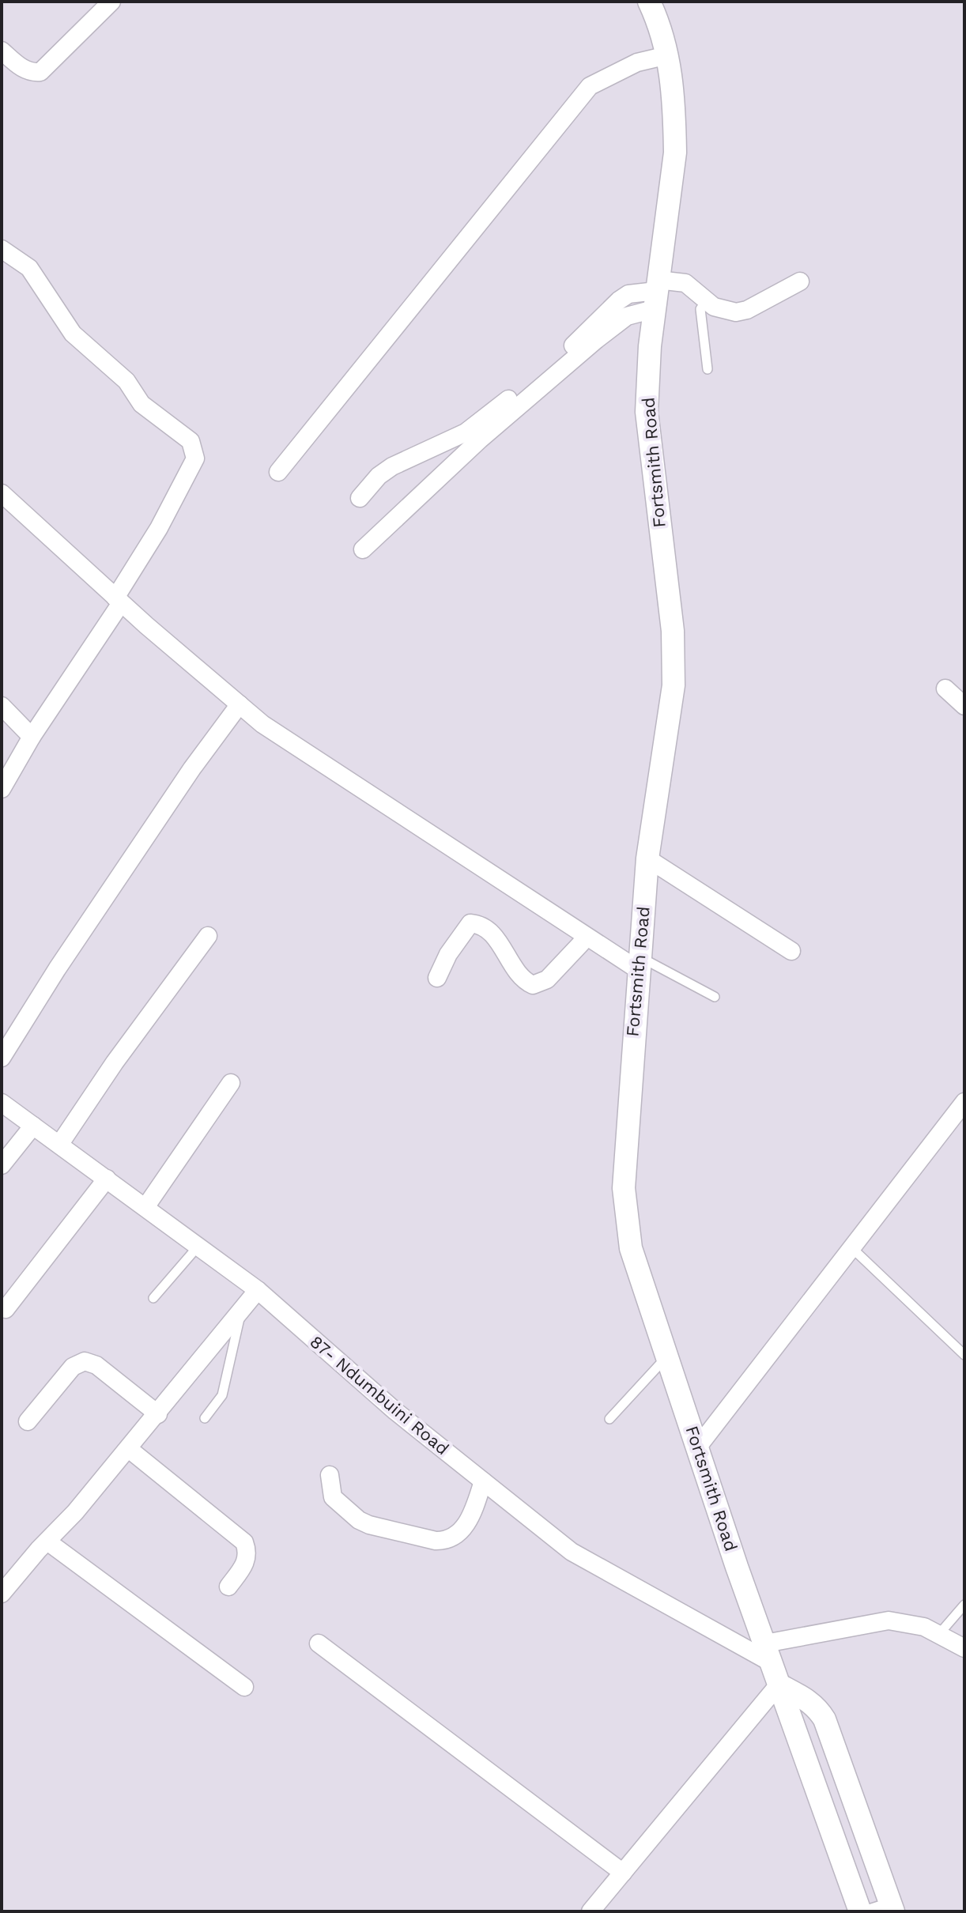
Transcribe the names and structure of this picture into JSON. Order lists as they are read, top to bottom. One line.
{"streets":{"street":["Fortsmith Road","87- Ndumbuini Road"]},"crossings":[["Fortsmith Road","87- Ndumbuini Road"]]}
